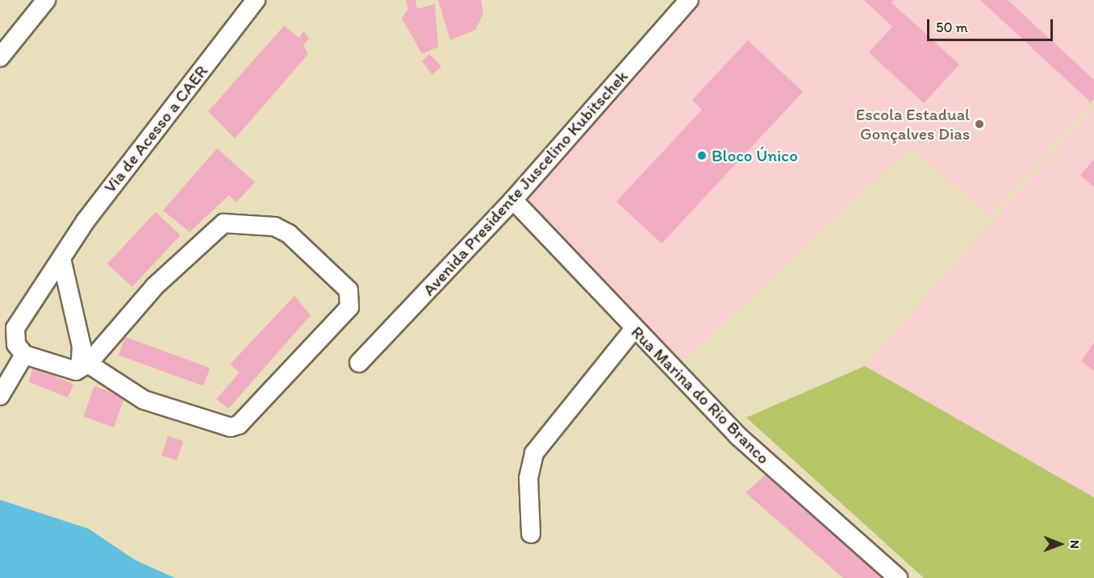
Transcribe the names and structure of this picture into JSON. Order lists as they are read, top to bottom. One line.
{"streets":{"street":["Via de Acesso a CAER","Avenida Presidente Juscelino Kubitschek","Rua Marina do Rio Branco"]},"crossings":[["Avenida Presidente Juscelino Kubitschek","Rua Marina do Rio Branco"]],"places":["Escola Estadual Gonçalves Dias","Bloco Único"],"scale_bar":"50 m","north":"right"}
